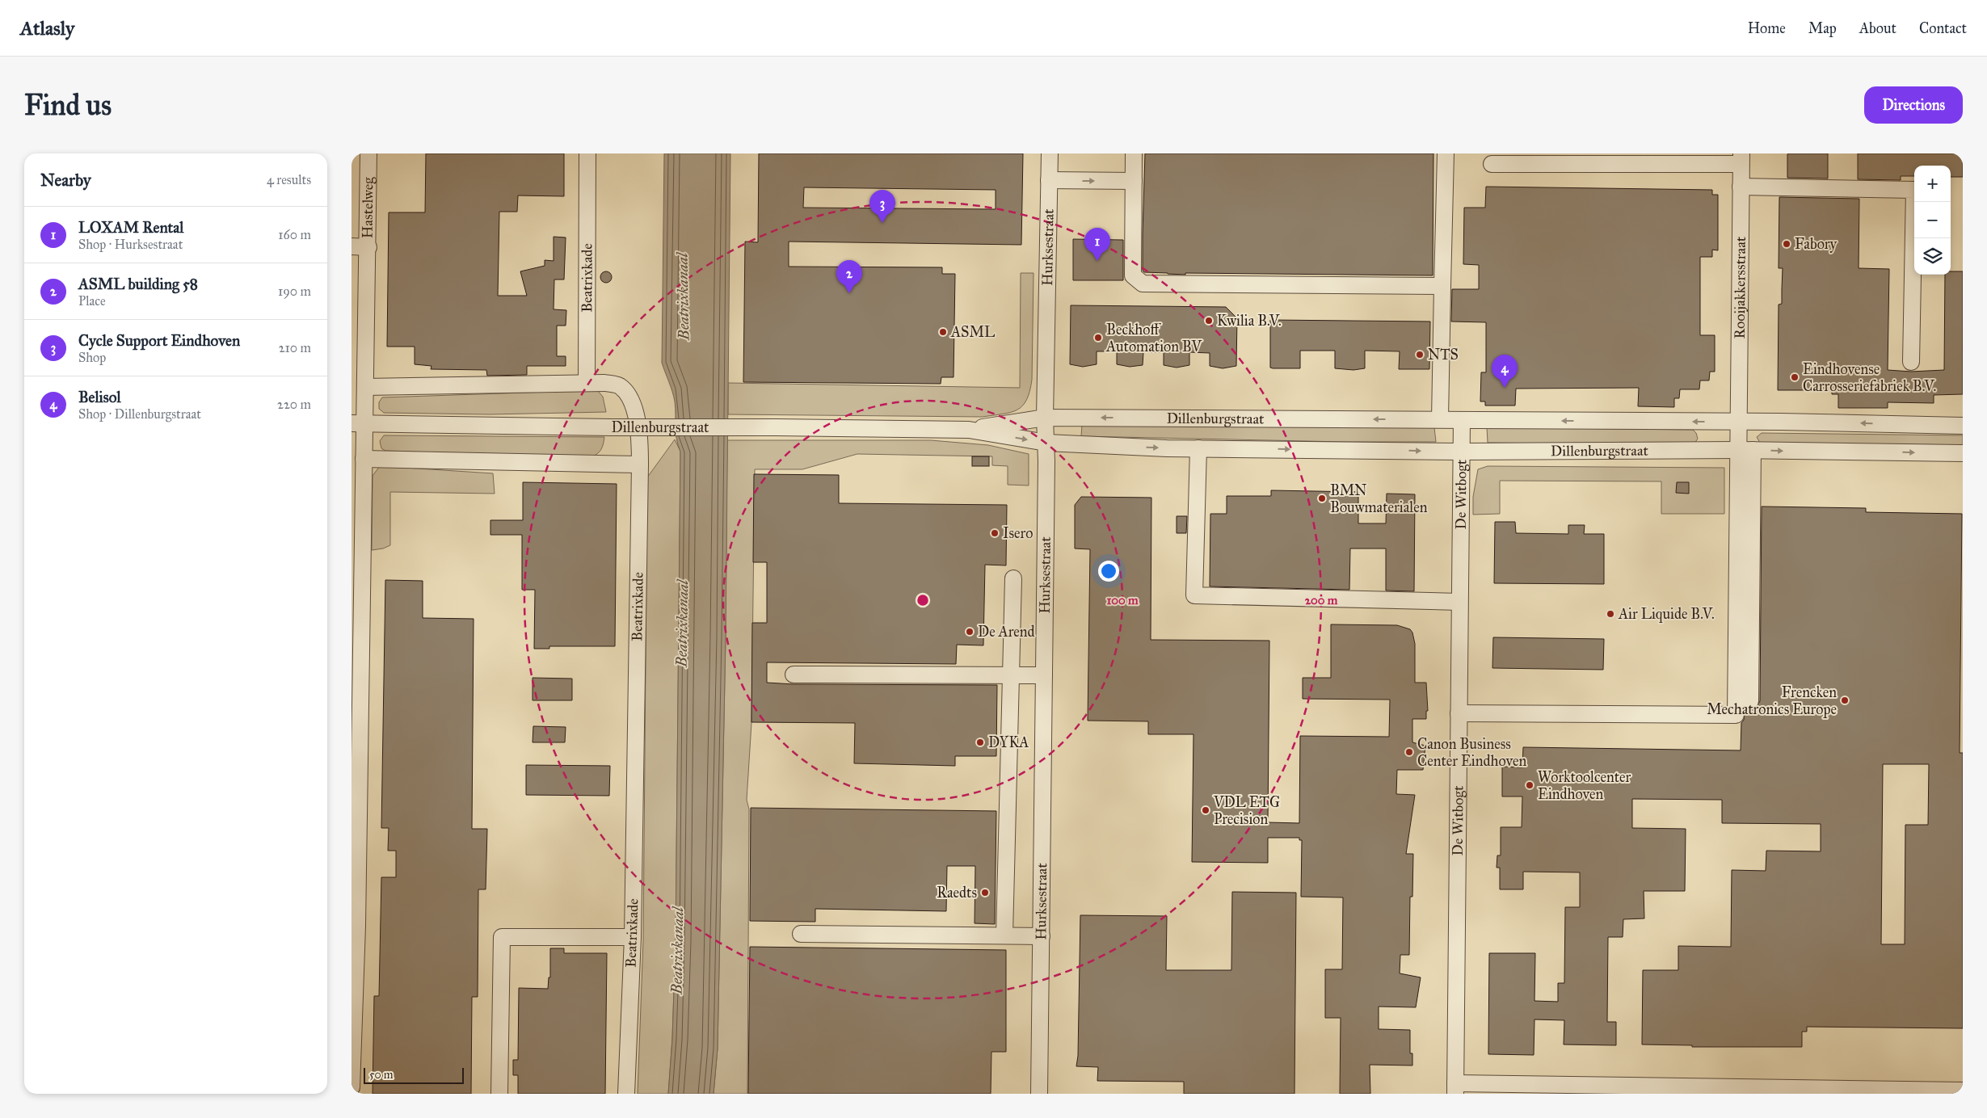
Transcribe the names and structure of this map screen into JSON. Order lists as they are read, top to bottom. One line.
{"streets":{"street":["Hastelweg","Hurksestraat","Beatrixkade","Rooijakkersstraat","Dillenburgstraat","De Witbogt"]},"crossings":[["Hastelweg","Dillenburgstraat"],["Hurksestraat","Dillenburgstraat"],["Rooijakkersstraat","Dillenburgstraat"],["Dillenburgstraat","De Witbogt"]],"water":["Beatrixkanaal"],"places":["Fabory","Kwilia B.V.","ASML","Beckhoff Automation BV","NTS","Eindhovense Carrosseriefabriek B.V.","BMN Bouwmaterialen","Isero","Air Liquide B.V.","De Arend","Frencken Mechatronics Europe","DYKA","Canon Business Center Eindhoven","Worktoolcenter Eindhoven","VDL ETG Precision","Raedts"],"scale_bar":"50 m","page":{"header":"Atlasly","nav":["Home","Map","About","Contact"],"buttons":"Directions","title":"Find us","heading":["Nearby","4 results"],"map_buttons":["+","−"],"pins":["3","1","2","4"],"list":[{"mark":"1","name":"LOXAM Rental","note":"Shop · Hurksestraat","value":"160 m"},{"mark":"2","name":"ASML building 58","note":"Place","value":"190 m"},{"mark":"3","name":"Cycle Support Eindhoven","note":"Shop","value":"210 m"},{"mark":"4","name":"Belisol","note":"Shop · Dillenburgstraat","value":"220 m"}],"scale":"50 m"},"rings":["100 m","200 m"]}
